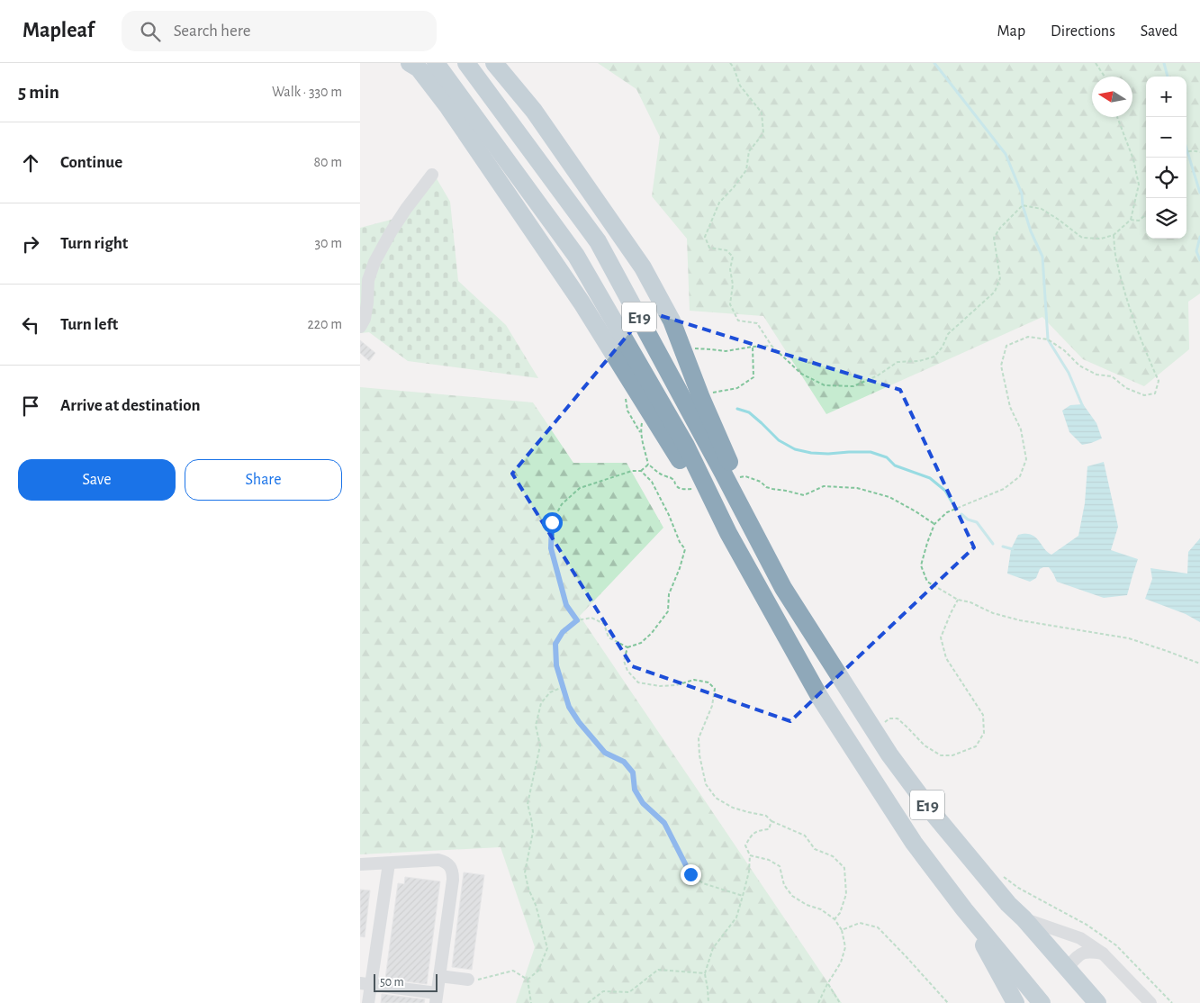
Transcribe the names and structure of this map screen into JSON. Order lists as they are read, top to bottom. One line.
{"streets":{"highway":["E19"]},"scale_bar":"50 m","north":"left","page":{"header":"Mapleaf","search":"Search here","nav":["Map","Directions","Saved"],"heading":["5 min","Walk · 330 m"],"map_buttons":["+","−"],"list":[["Continue","80 m"],["Turn right","30 m"],["Turn left","220 m"],"Arrive at destination"],"buttons":["Save","Share"],"scale":"50 m"}}
